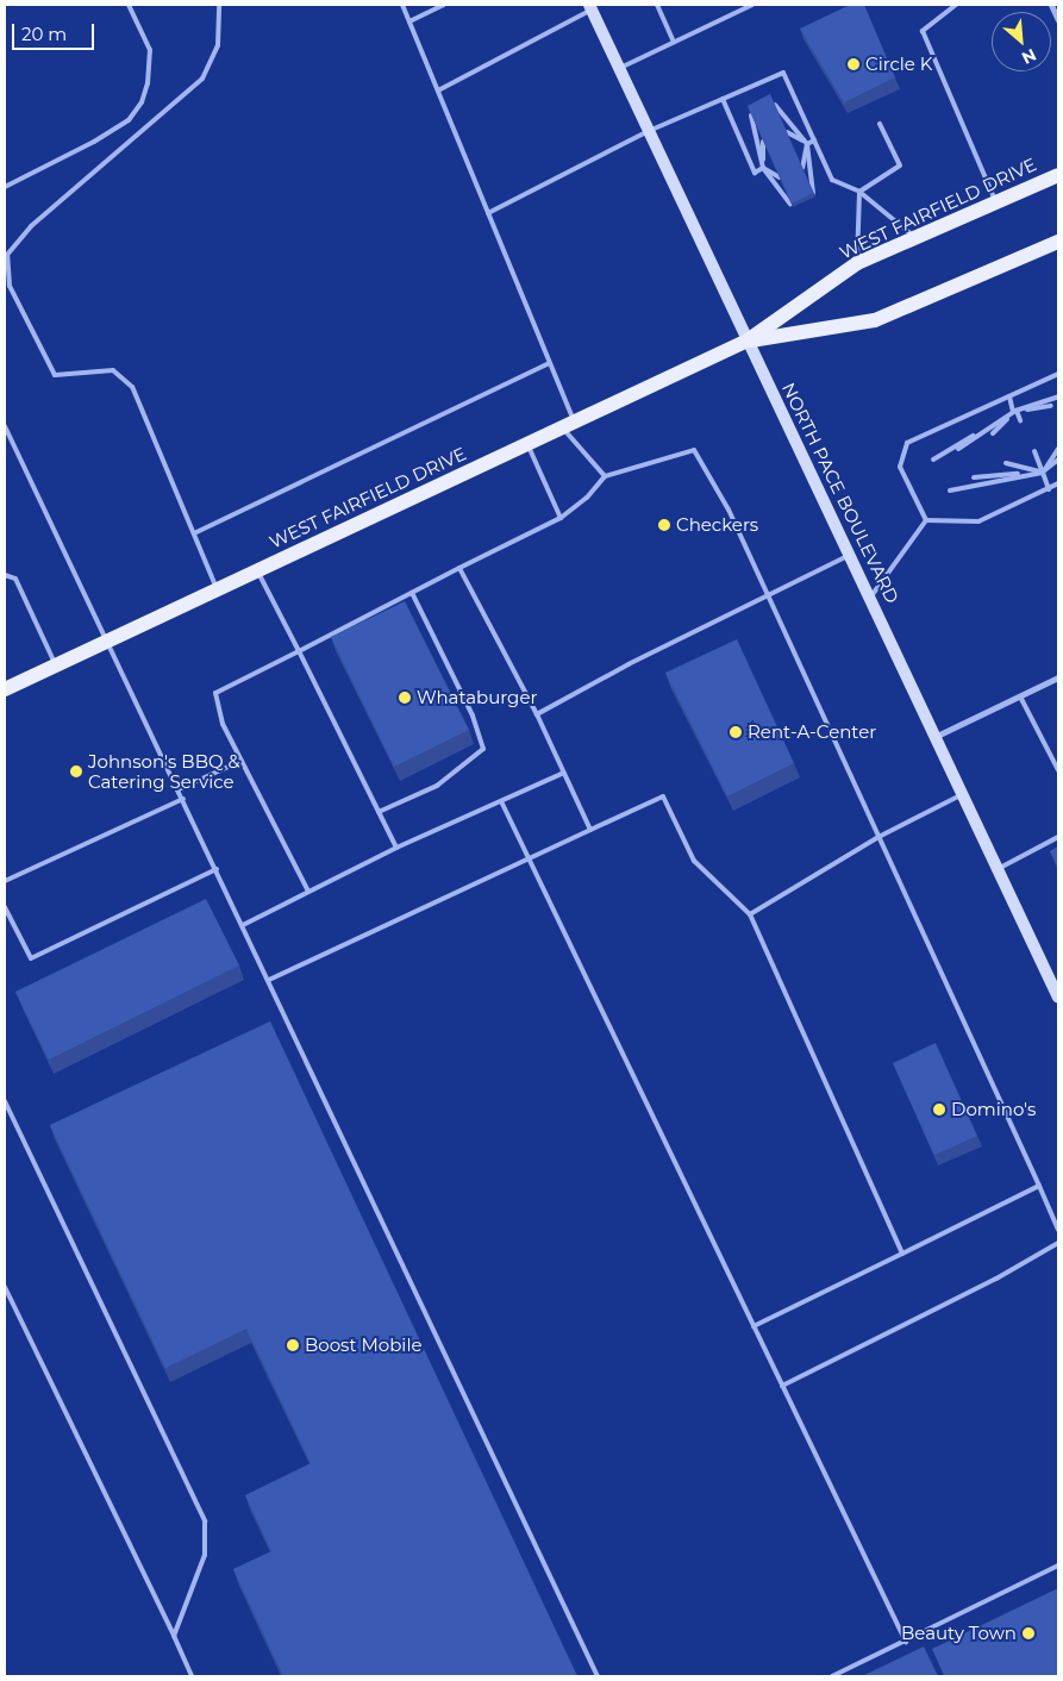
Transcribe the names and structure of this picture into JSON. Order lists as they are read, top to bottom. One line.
{"streets":{"main road":["WEST FAIRFIELD DRIVE","NORTH PACE BOULEVARD"]},"crossings":[["WEST FAIRFIELD DRIVE","NORTH PACE BOULEVARD"]],"places":["Circle K","Checkers","Whataburger","Rent-A-Center","Johnson's BBQ & Catering Service","Domino's","Boost Mobile","Beauty Town"],"scale_bar":"20 m","north":"bottom right"}
